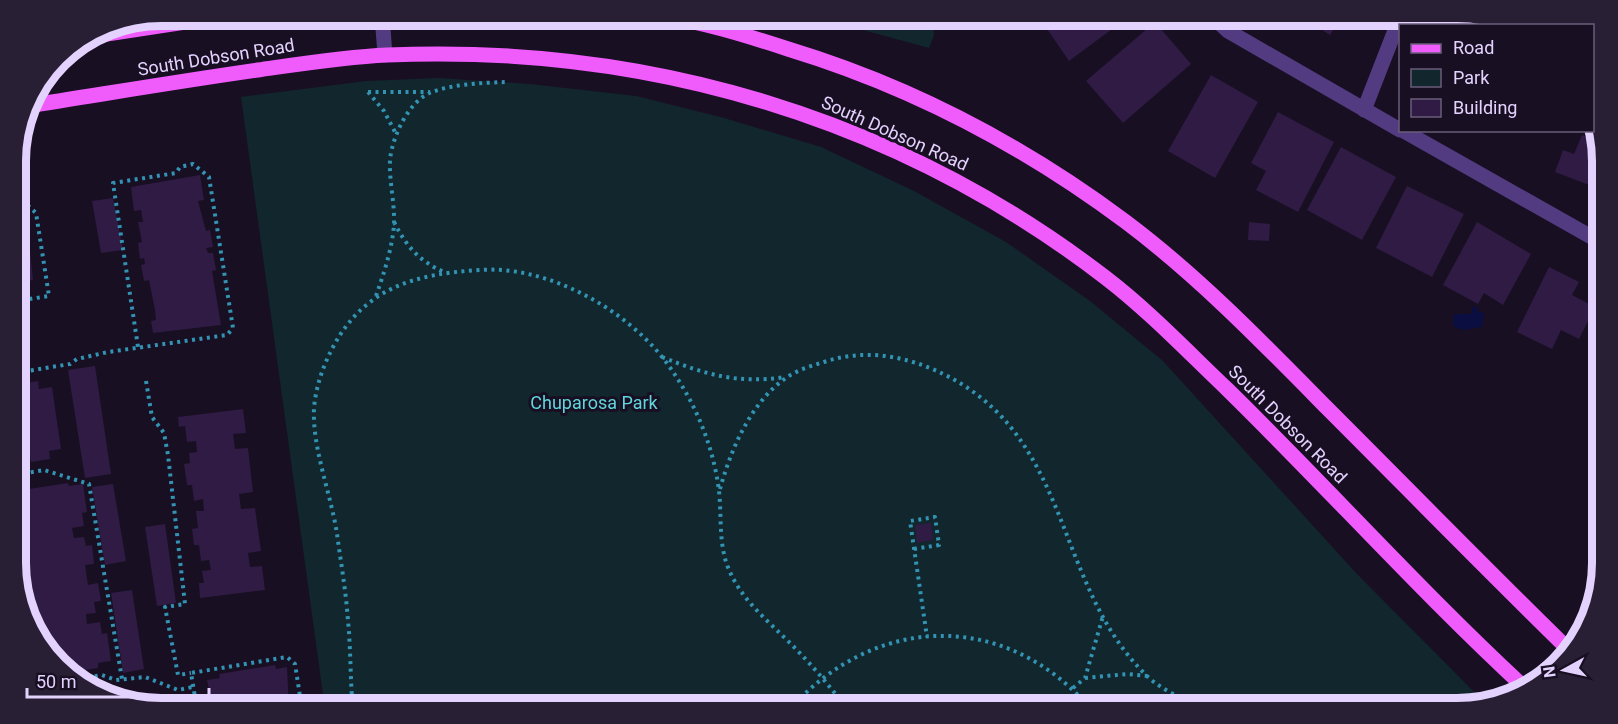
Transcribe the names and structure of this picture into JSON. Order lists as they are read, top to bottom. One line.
{"streets":{"main road":["South Dobson Road"]},"parks":["Chuparosa Park"],"legend":["Road","Park","Building"],"scale_bar":"50 m","north":"left"}
